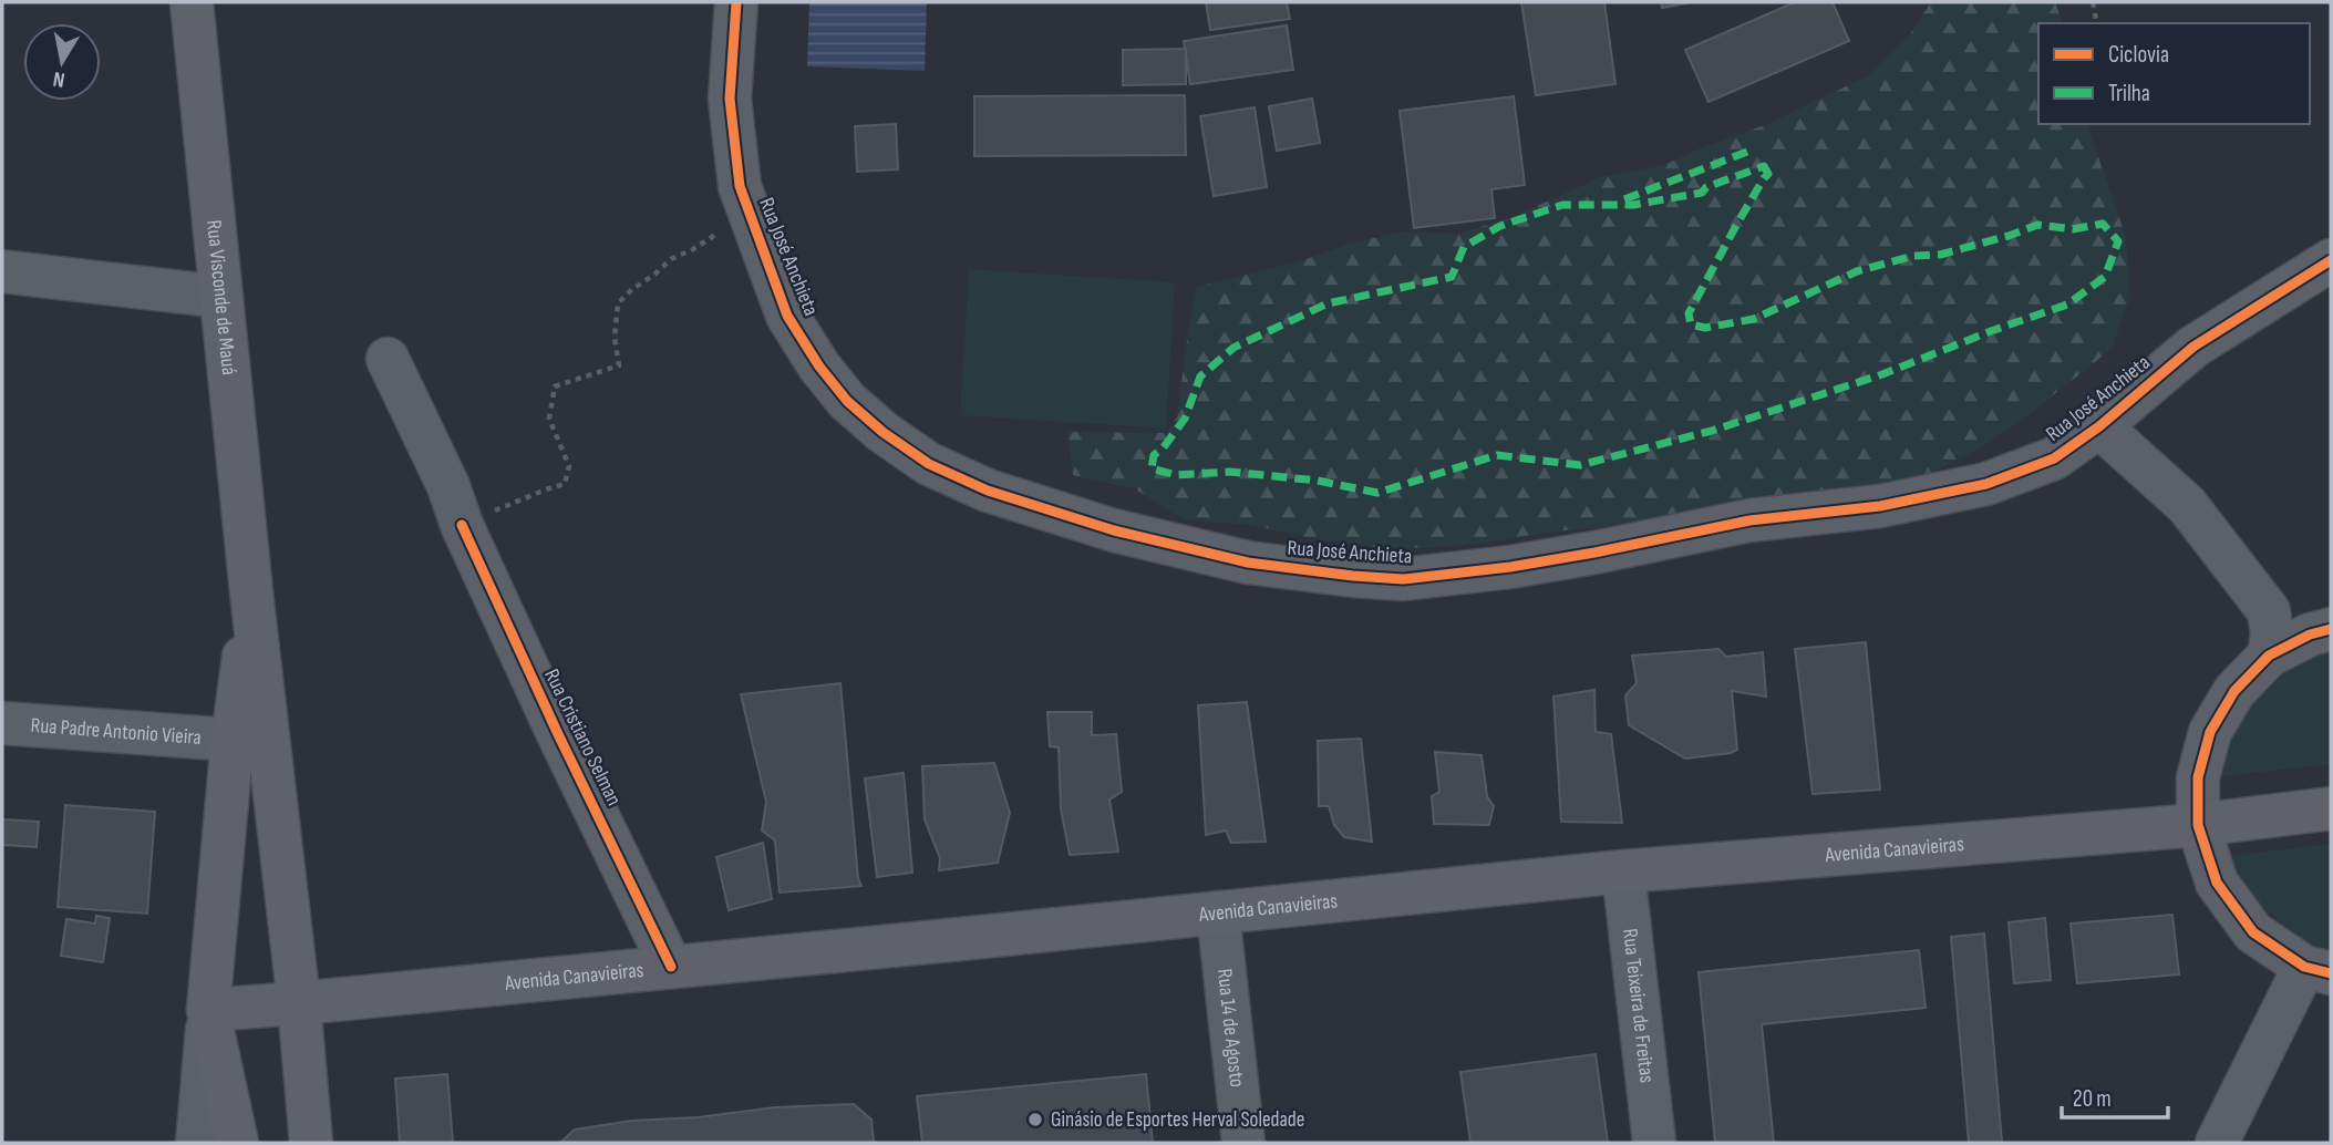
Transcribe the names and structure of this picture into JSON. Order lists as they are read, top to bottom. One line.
{"streets":{"main road":["Rua Visconde de Mauá","Avenida Canavieiras"],"street":["Rua José Anchieta","Rua Padre Antonio Vieira","Rua Cristiano Selman","Rua Teixeira de Freitas","Rua 14 de Agosto"]},"crossings":[["Rua Visconde de Mauá","Rua Padre Antonio Vieira"],["Rua Visconde de Mauá","Avenida Canavieiras"],["Rua Cristiano Selman","Avenida Canavieiras"],["Avenida Canavieiras","Rua Teixeira de Freitas"],["Avenida Canavieiras","Rua 14 de Agosto"]],"places":["Ginásio de Esportes Herval Soledade"],"legend":["Ciclovia","Trilha"],"scale_bar":"20 m","north":"bottom"}
